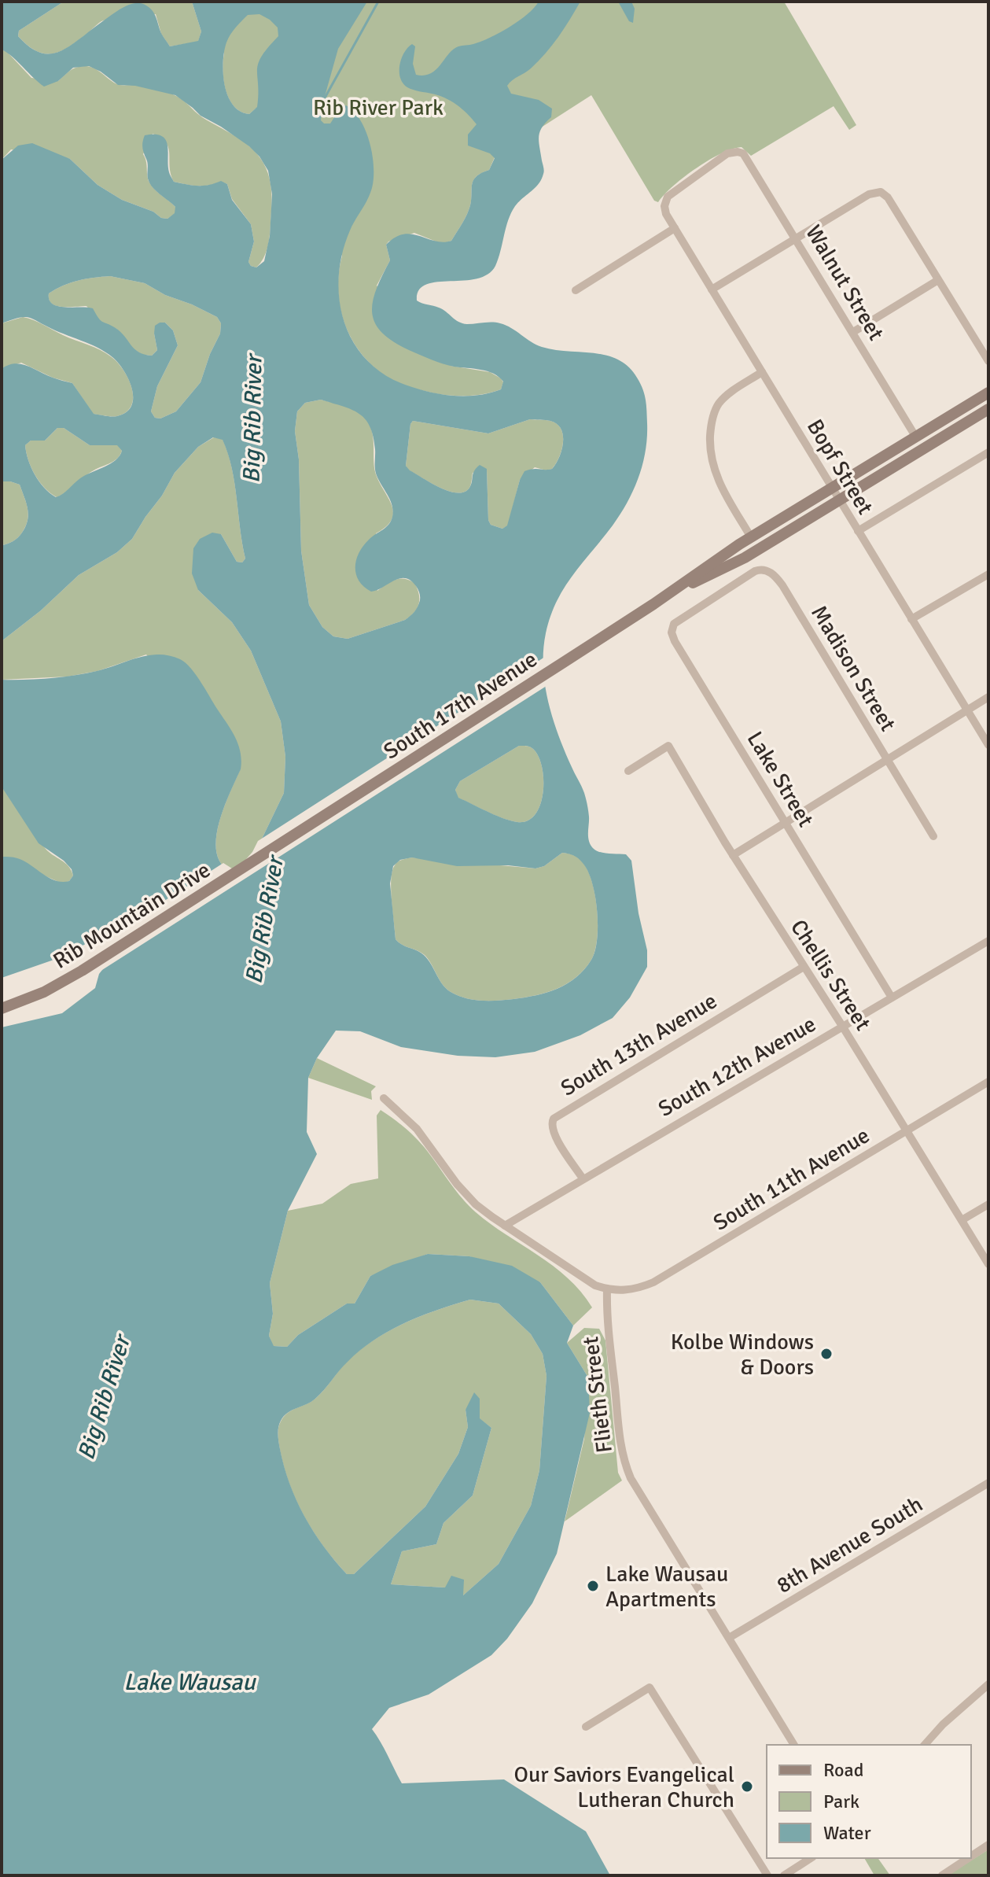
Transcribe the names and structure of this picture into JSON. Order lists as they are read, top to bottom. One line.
{"streets":{"main road":["South 17th Avenue","Rib Mountain Drive"],"street":["Walnut Street","Bopf Street","Madison Street","Lake Street","Chellis Street","South 13th Avenue","South 12th Avenue","South 11th Avenue","Flieth Street","8th Avenue South"]},"crossings":[["Walnut Street","Bopf Street"],["Walnut Street","South 17th Avenue"],["Bopf Street","South 17th Avenue"],["Madison Street","Lake Street"],["South 17th Avenue","Rib Mountain Drive"],["Lake Street","South 12th Avenue"],["Chellis Street","South 13th Avenue"],["Chellis Street","South 12th Avenue"],["Chellis Street","South 11th Avenue"],["South 13th Avenue","South 12th Avenue"],["South 11th Avenue","Flieth Street"],["Flieth Street","8th Avenue South"]],"water":["Big Rib River","Lake Wausau"],"parks":["Rib River Park"],"places":["Kolbe Windows & Doors","Lake Wausau Apartments","Our Saviors Evangelical Lutheran Church"],"legend":["Road","Park","Water"]}
